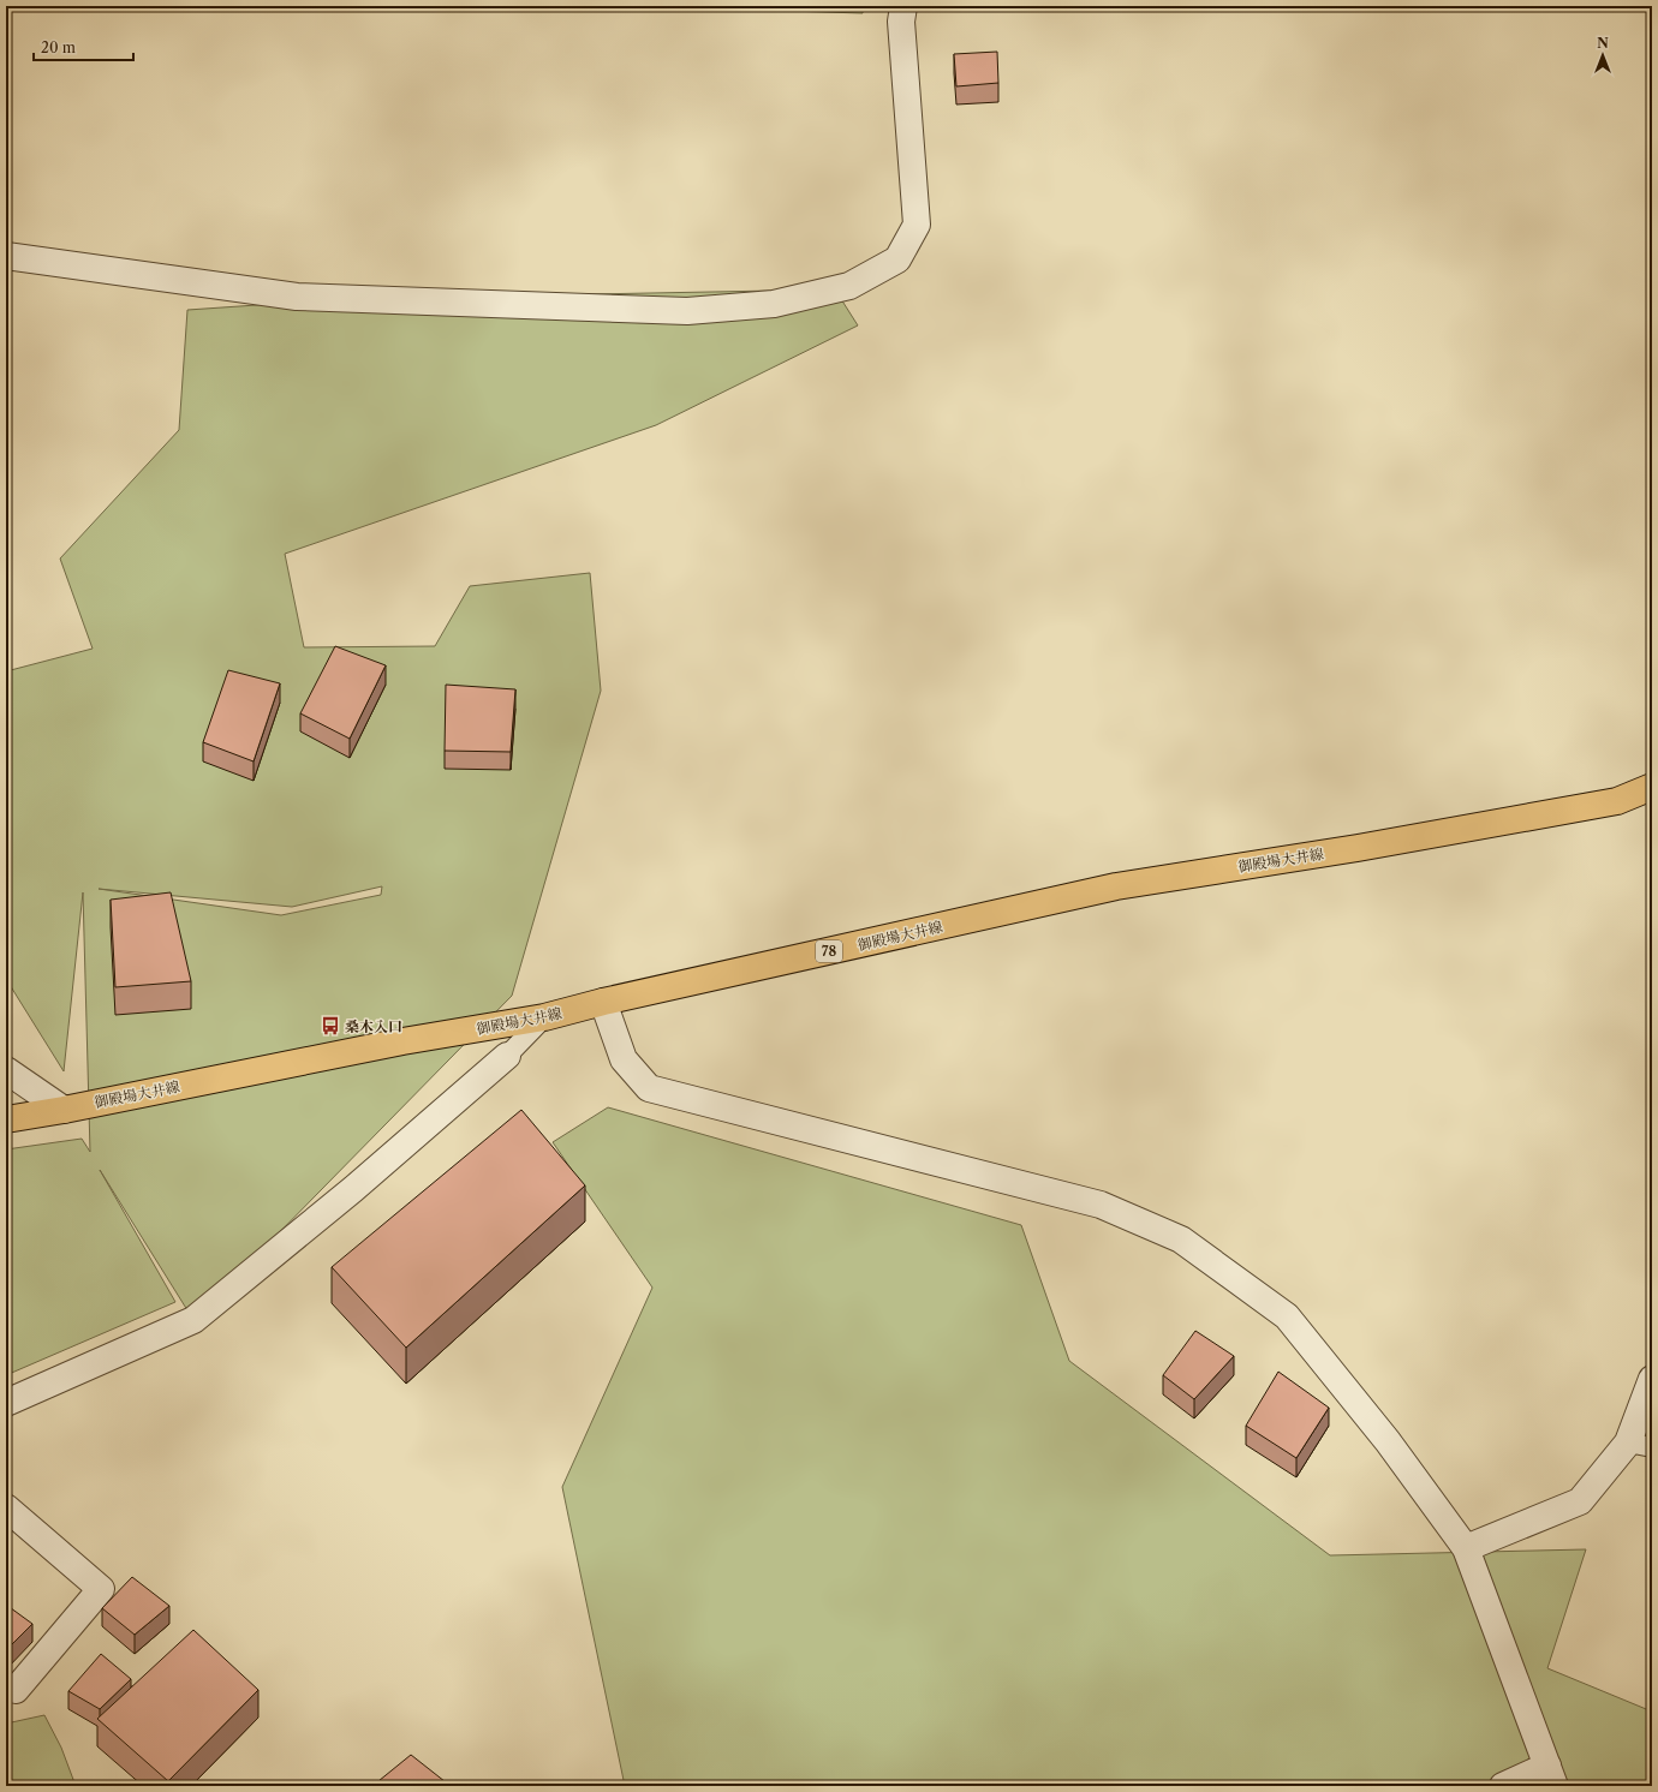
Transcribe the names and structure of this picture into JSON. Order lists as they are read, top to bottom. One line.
{"streets":{"main road":["御殿場大井線","78"]},"places":{"bus stop":["桑木入口"]},"scale_bar":"20 m","north":"top"}
